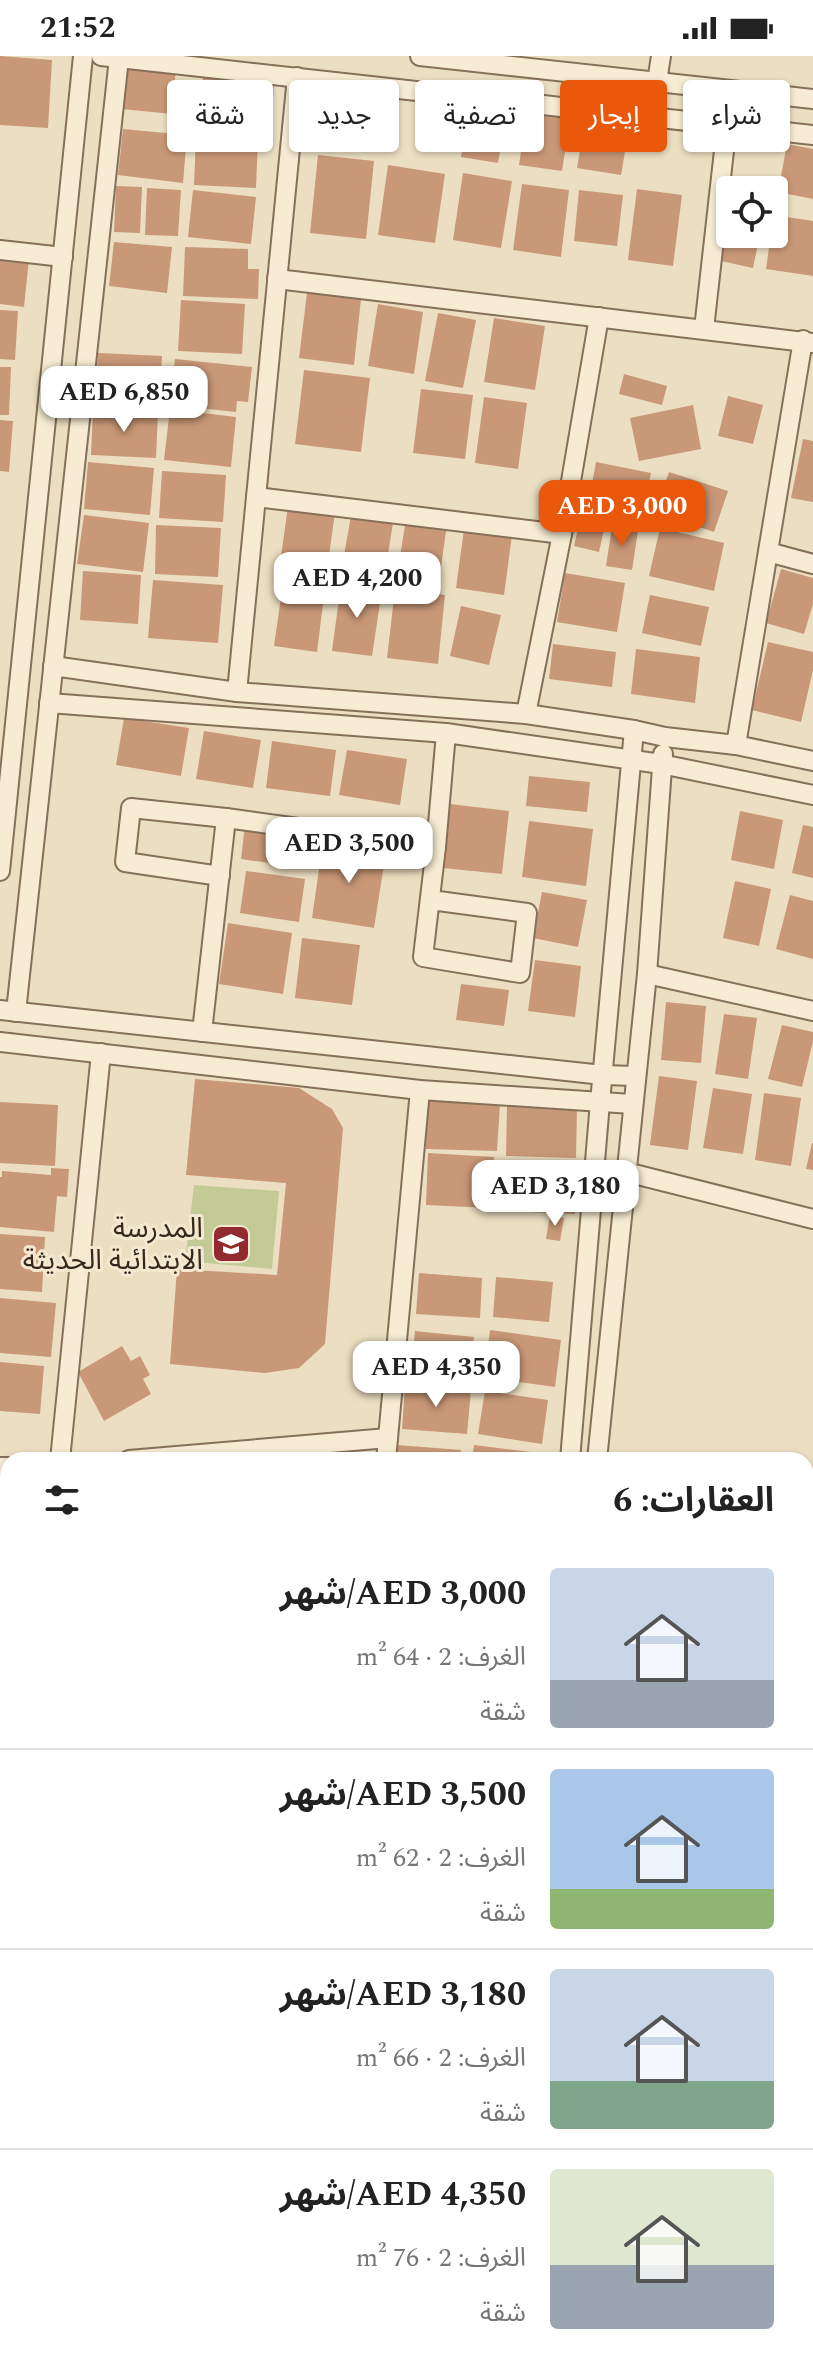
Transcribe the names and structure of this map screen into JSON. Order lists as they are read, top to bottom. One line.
{"places":{"school or university":["المدرسة الابتدائية الحديثة"]},"page":{"status":"21:52","chip":["شراء","إيجار","تصفية","جديد","شقة"],"price":["AED 6,850","AED 3,000","AED 4,200","AED 3,500","AED 3,180","AED 4,350"],"heading":"العقارات: 6","list":[{"name":"AED 3,000/شهر","note":"الغرف: 2 · 64 m² · شقة"},{"name":"AED 3,500/شهر","note":"الغرف: 2 · 62 m² · شقة"},{"name":"AED 3,180/شهر","note":"الغرف: 2 · 66 m² · شقة"},{"name":"AED 4,350/شهر","note":"الغرف: 2 · 76 m² · شقة"}]}}
